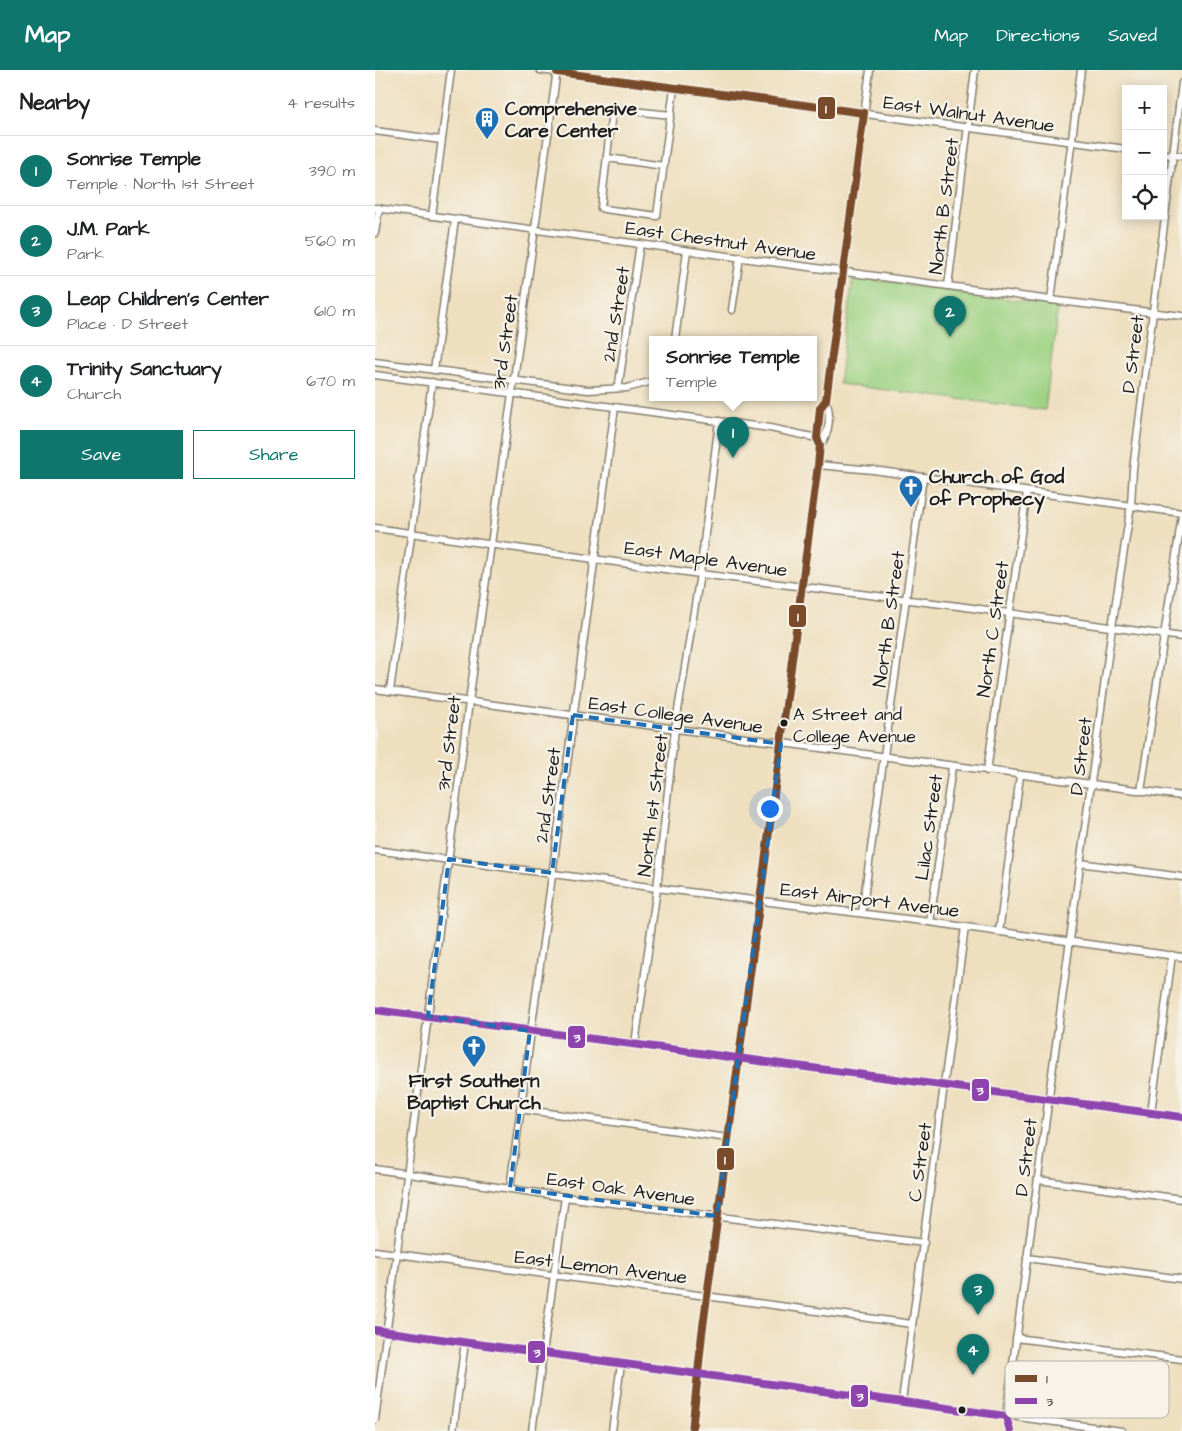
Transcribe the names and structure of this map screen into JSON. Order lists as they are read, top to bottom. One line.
{"streets":{"street":["East Walnut Avenue","North B Street","East Chestnut Avenue","2nd Street","3rd Street","D Street","East Maple Avenue","North C Street","East College Avenue","North 1st Street","Lilac Street","East Airport Avenue","C Street","East Oak Avenue","East Lemon Avenue"]},"crossings":[["East Walnut Avenue","North B Street"],["East Walnut Avenue","3rd Street"],["North B Street","East Chestnut Avenue"],["North B Street","East Maple Avenue"],["North B Street","East College Avenue"],["North B Street","East Airport Avenue"],["East Chestnut Avenue","2nd Street"],["East Chestnut Avenue","3rd Street"],["East Chestnut Avenue","D Street"],["2nd Street","East Maple Avenue"],["2nd Street","East College Avenue"],["2nd Street","East Airport Avenue"],["2nd Street","East Oak Avenue"],["3rd Street","East Maple Avenue"],["3rd Street","East College Avenue"],["3rd Street","East Airport Avenue"],["3rd Street","East Oak Avenue"],["3rd Street","East Lemon Avenue"],["D Street","East Maple Avenue"],["D Street","East College Avenue"],["D Street","East Airport Avenue"],["East Maple Avenue","North C Street"],["East Maple Avenue","North 1st Street"],["North C Street","East College Avenue"],["East College Avenue","North 1st Street"],["East College Avenue","Lilac Street"],["North 1st Street","East Airport Avenue"],["Lilac Street","East Airport Avenue"],["East Airport Avenue","C Street"],["C Street","East Oak Avenue"],["C Street","East Lemon Avenue"]],"places":{"building":["Comprehensive Care Center"],"church":["Church of God of Prophecy","First Southern Baptist Church"],"other":["A Street and College Avenue"]},"lines":["transit line 1","transit line 3"],"legend":["1","3"],"page":{"header":"Map","nav":["Map","Directions","Saved"],"heading":["Nearby","4 results"],"map_buttons":["+","−"],"list":[{"mark":"1","name":"Sonrise Temple","note":"Temple · North 1st Street","value":"390 m"},{"mark":"2","name":"J.M. Park","note":"Park","value":"560 m"},{"mark":"3","name":"Leap Children's Center","note":"Place · D Street","value":"610 m"},{"mark":"4","name":"Trinity Sanctuary","note":"Church","value":"670 m"}],"pins":["2","1","3","4"],"popup":["Sonrise Temple","Temple"],"buttons":["Save","Share"]}}
